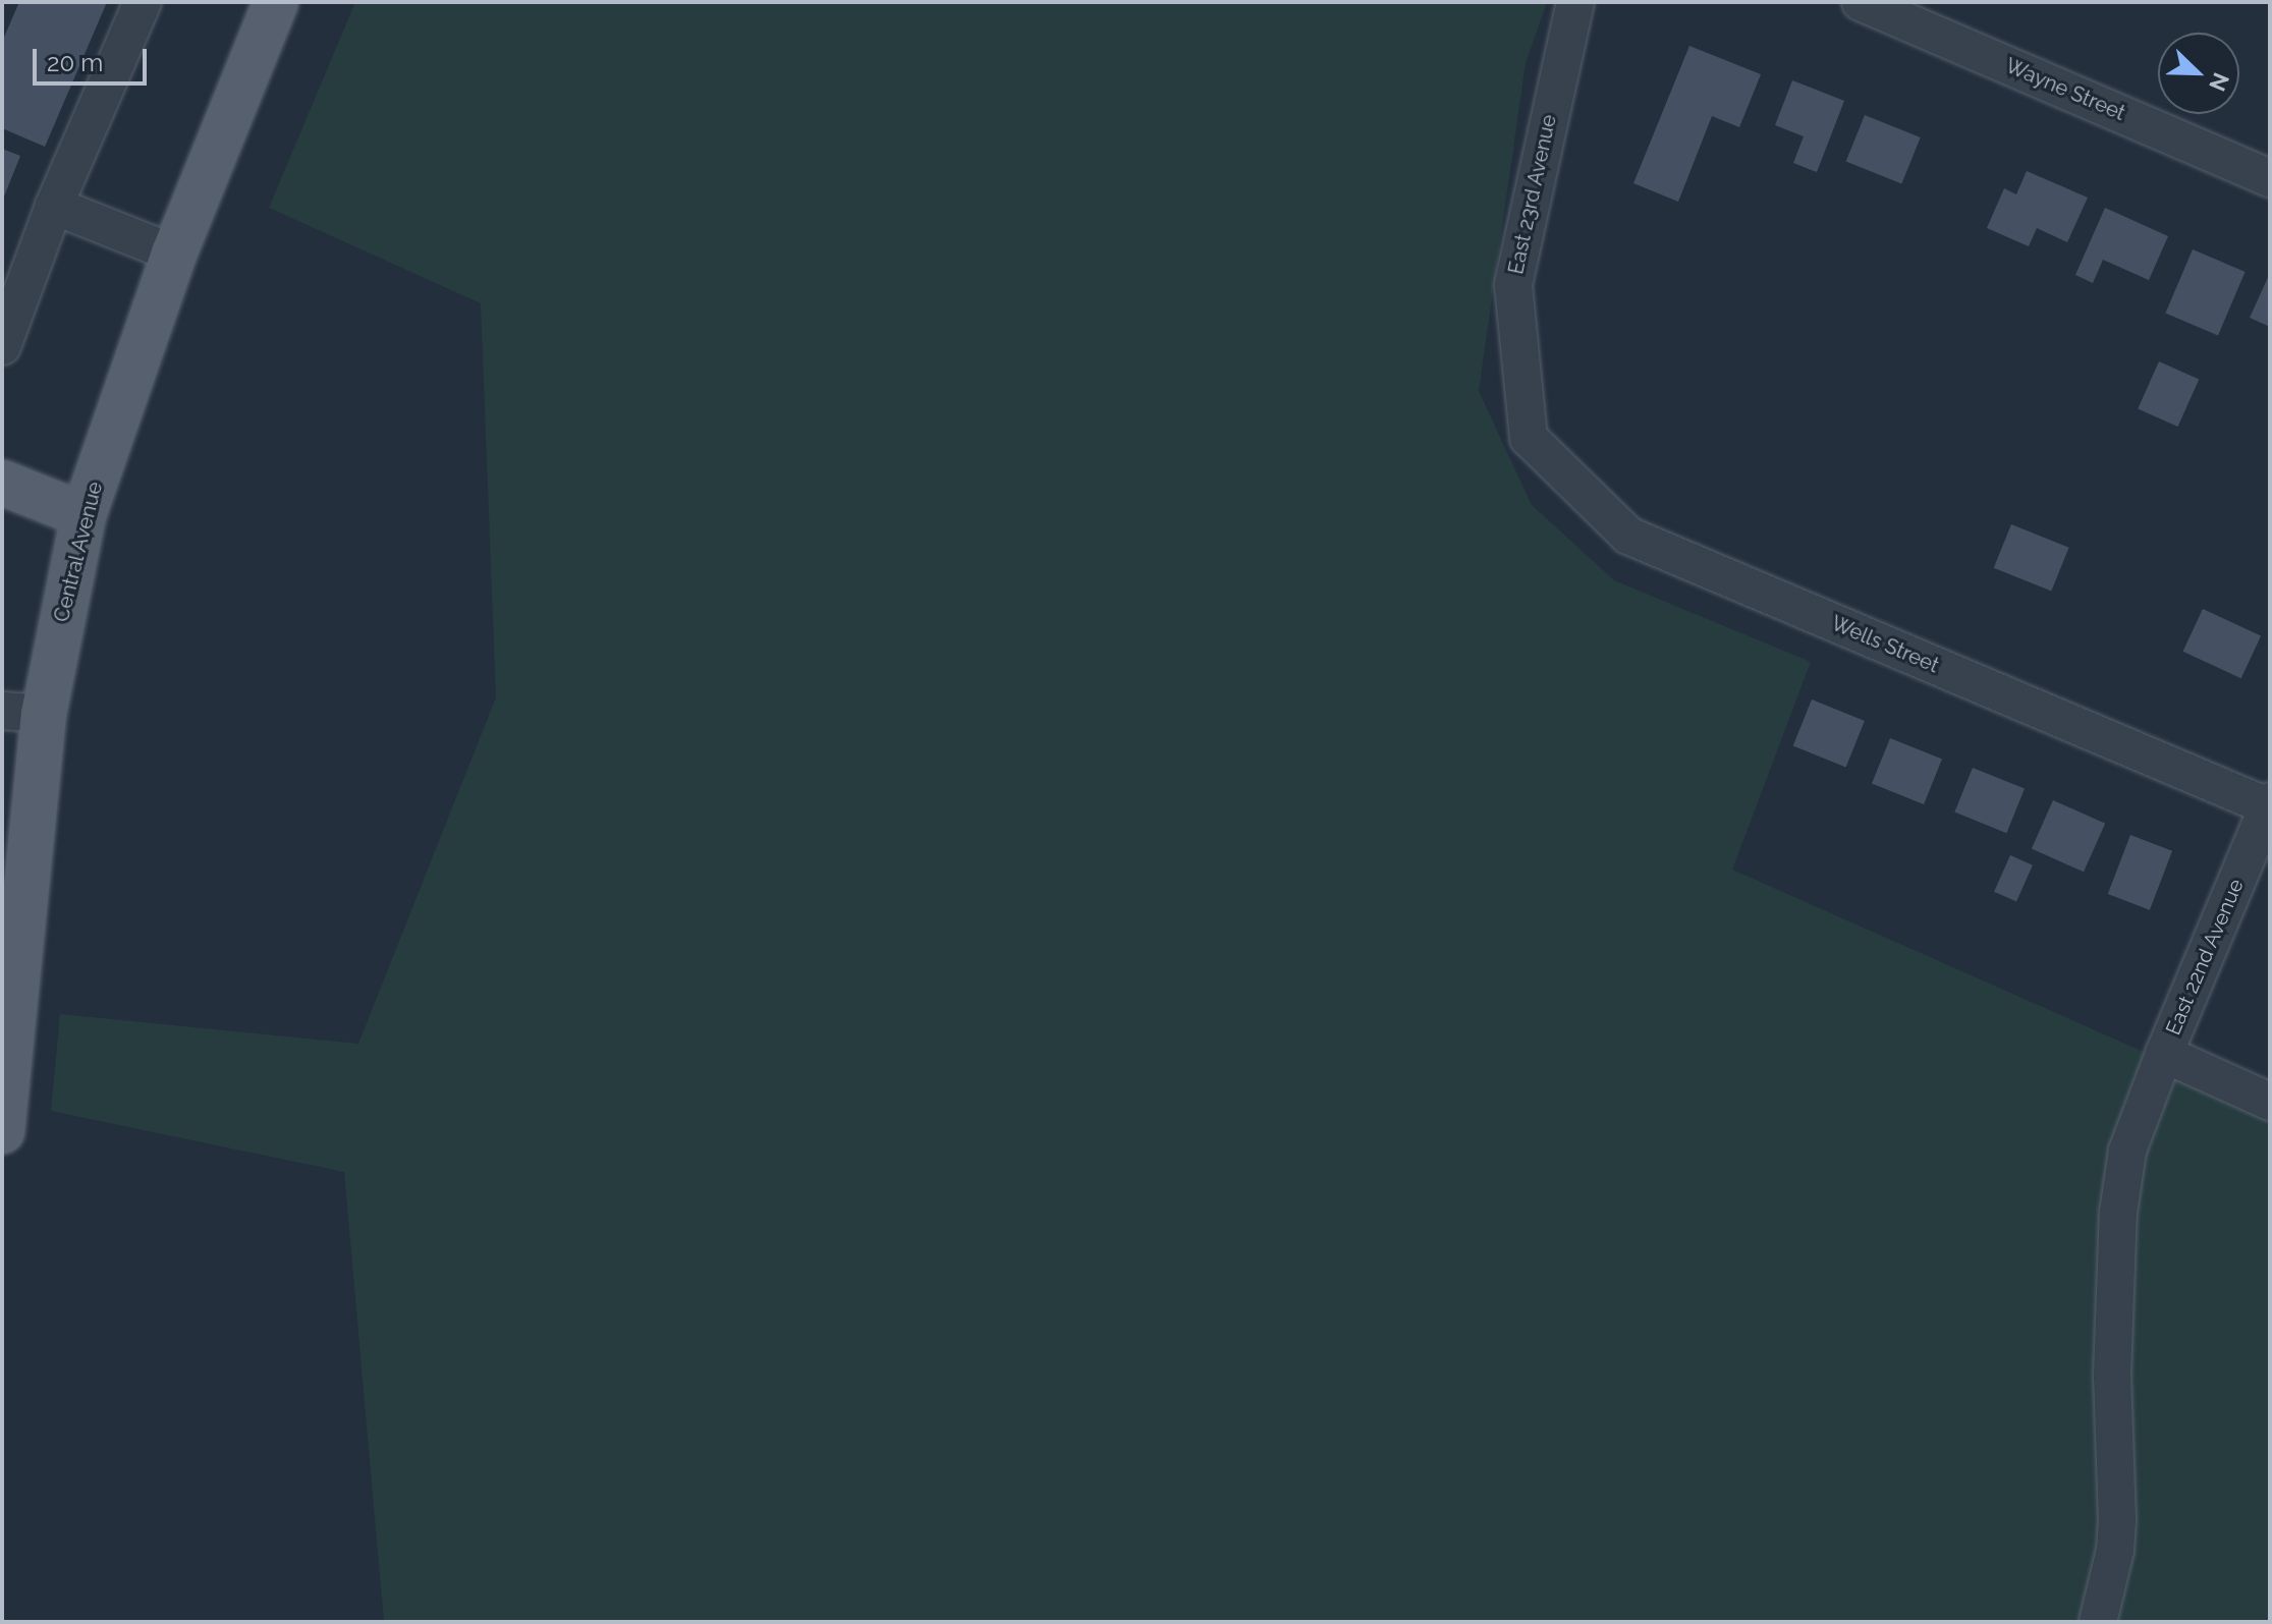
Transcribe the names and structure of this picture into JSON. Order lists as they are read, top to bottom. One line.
{"streets":{"main road":["Central Avenue"],"street":["Wayne Street","East 23rd Avenue","Wells Street","East 22nd Avenue"]},"crossings":[["East 23rd Avenue","Wells Street"],["Wells Street","East 22nd Avenue"]],"scale_bar":"20 m","north":"bottom right"}
